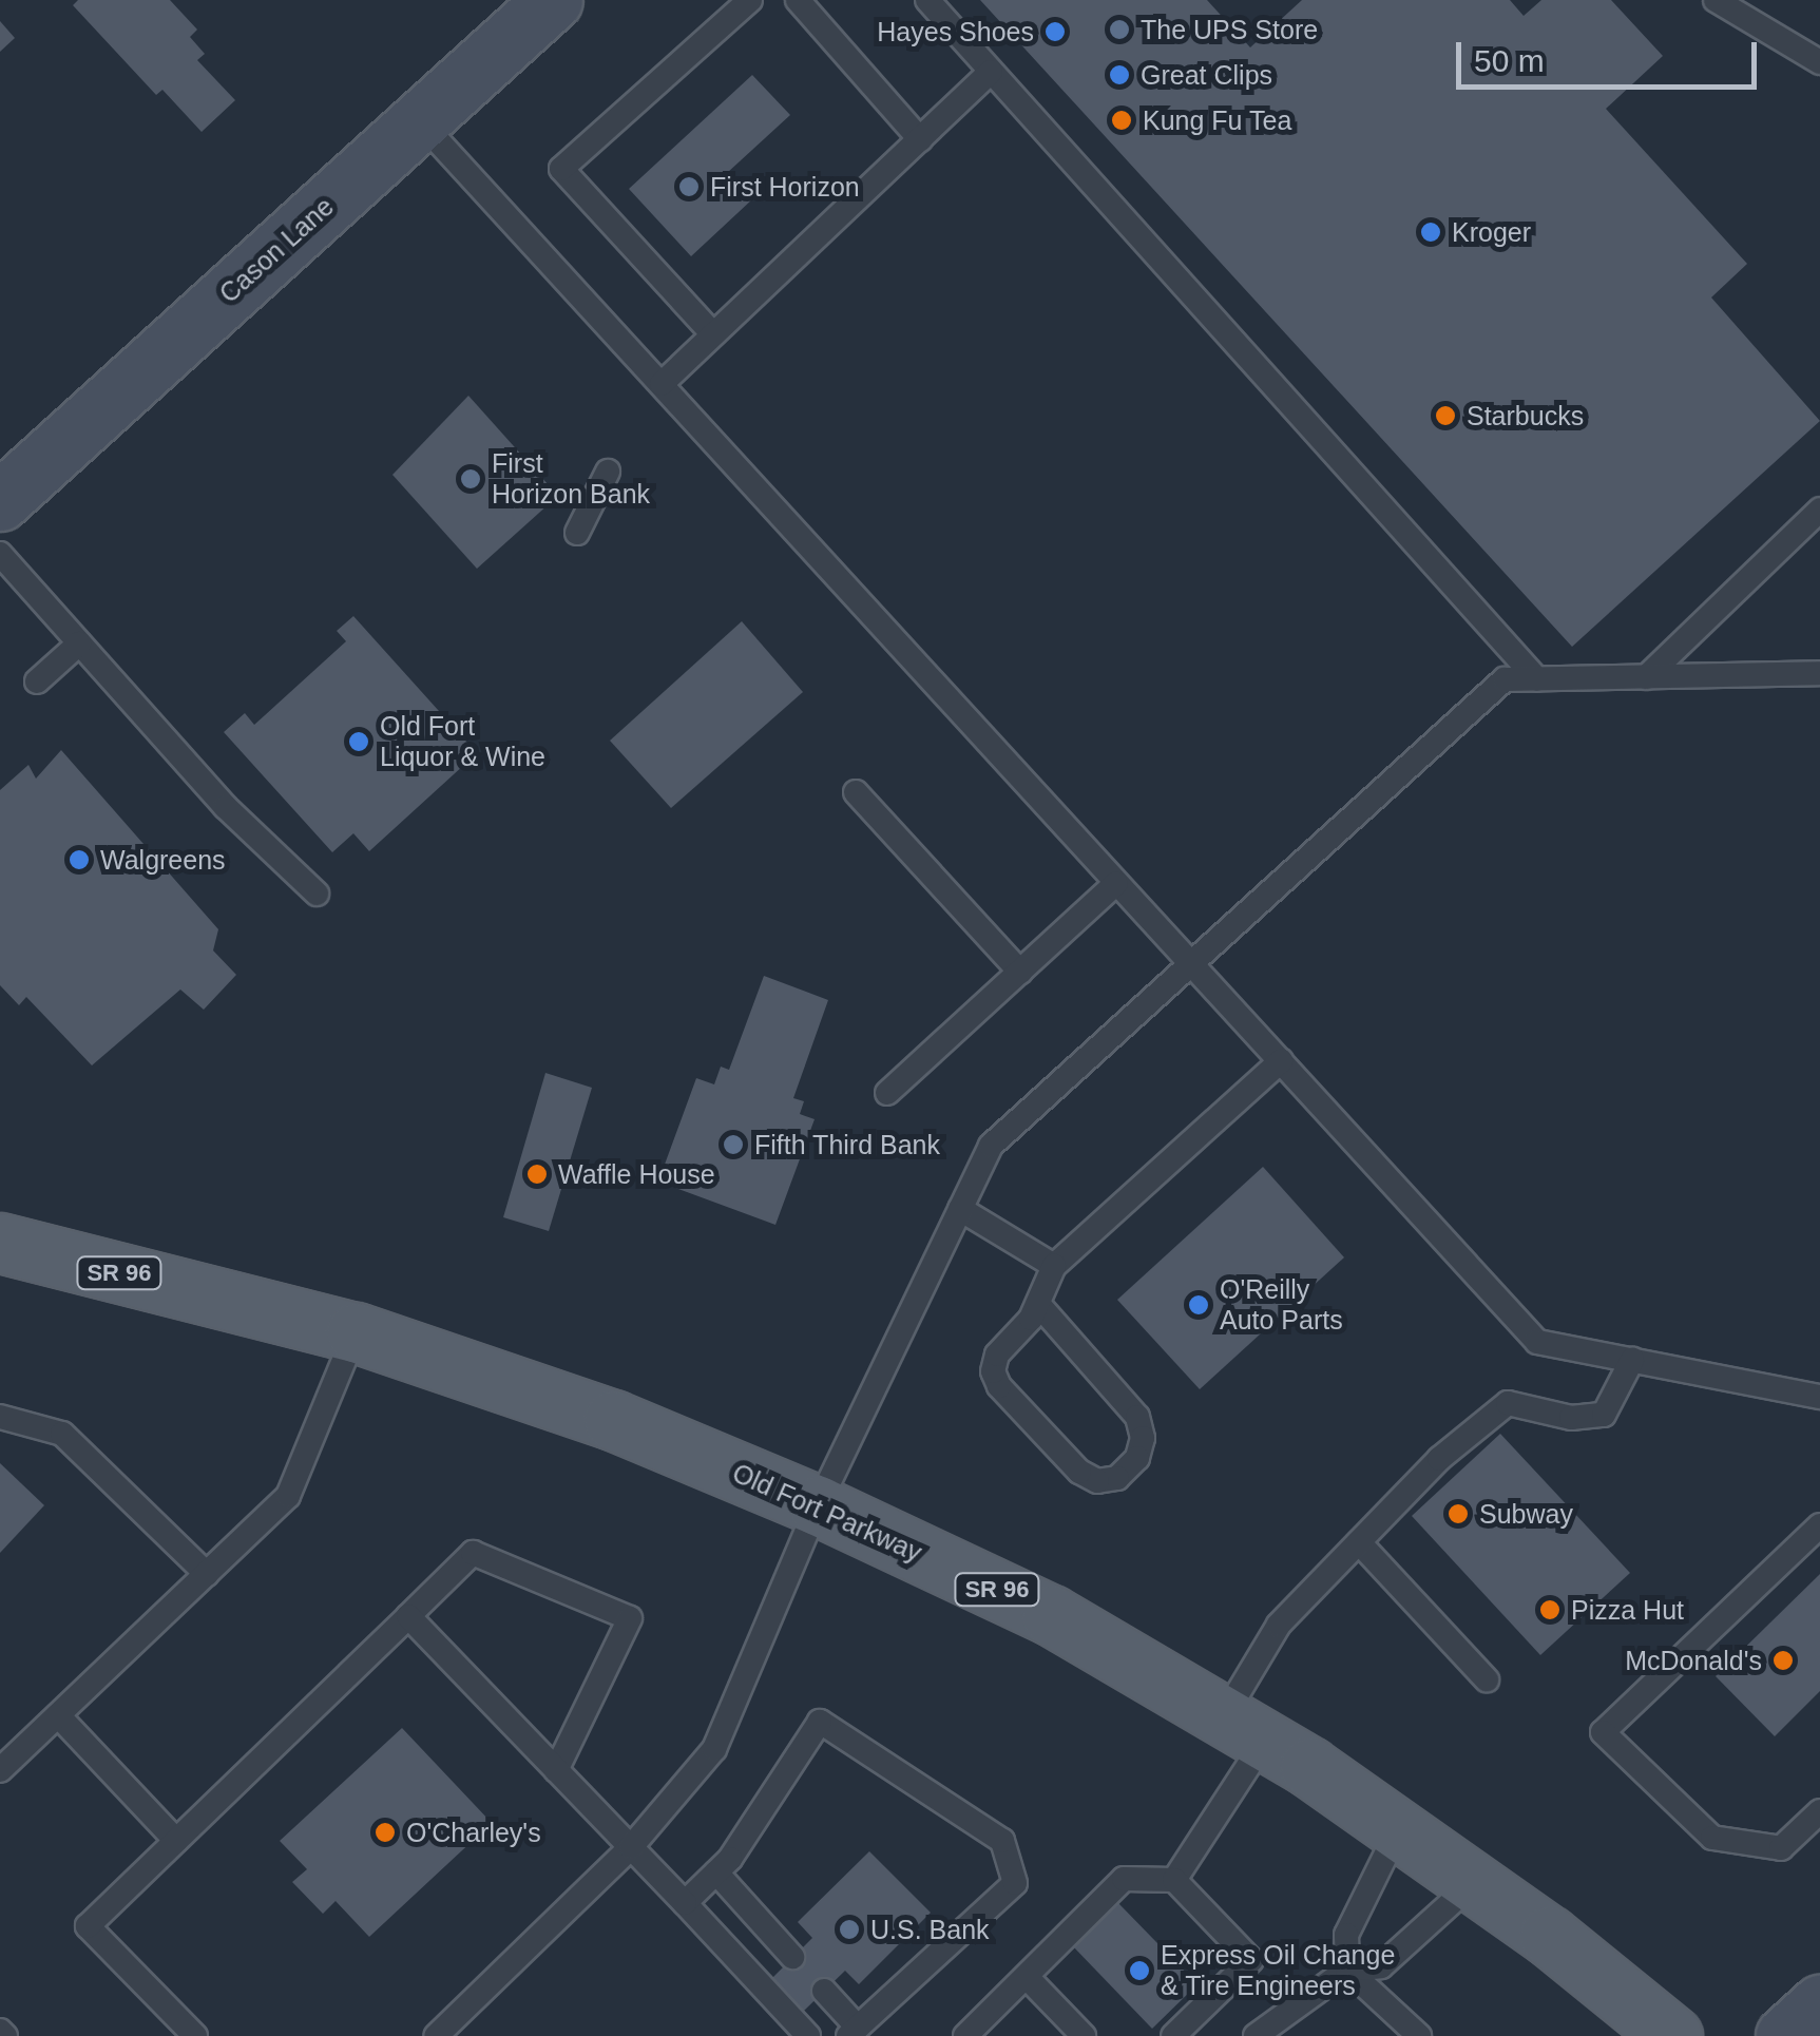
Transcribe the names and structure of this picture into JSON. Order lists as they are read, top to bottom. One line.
{"streets":{"main road":["SR 96","Old Fort Parkway"],"street":["Cason Lane"]},"places":["The UPS Store","Hayes Shoes","Great Clips","Kung Fu Tea","First Horizon","Kroger","Starbucks","First Horizon Bank","Old Fort Liquor & Wine","Walgreens","Fifth Third Bank","Waffle House","O'Reilly Auto Parts","Subway","Pizza Hut","McDonald's","O'Charley's","U.S. Bank","Express Oil Change & Tire Engineers"],"scale_bar":"50 m"}
